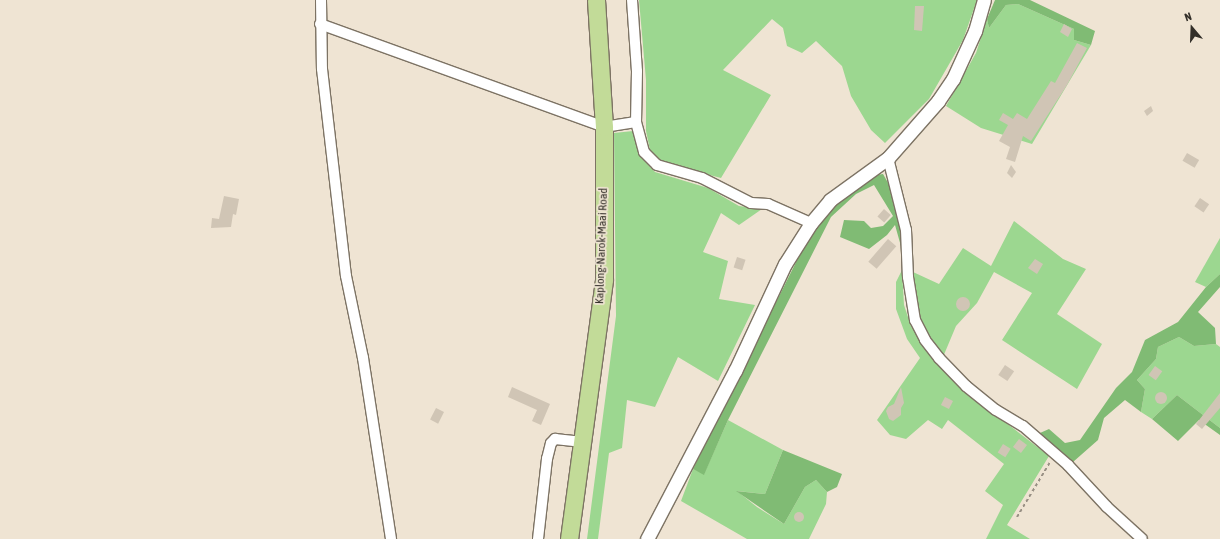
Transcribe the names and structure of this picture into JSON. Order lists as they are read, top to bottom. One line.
{"streets":{"highway":["Kaplong-Narok-Maai Road"]},"north":"top"}
